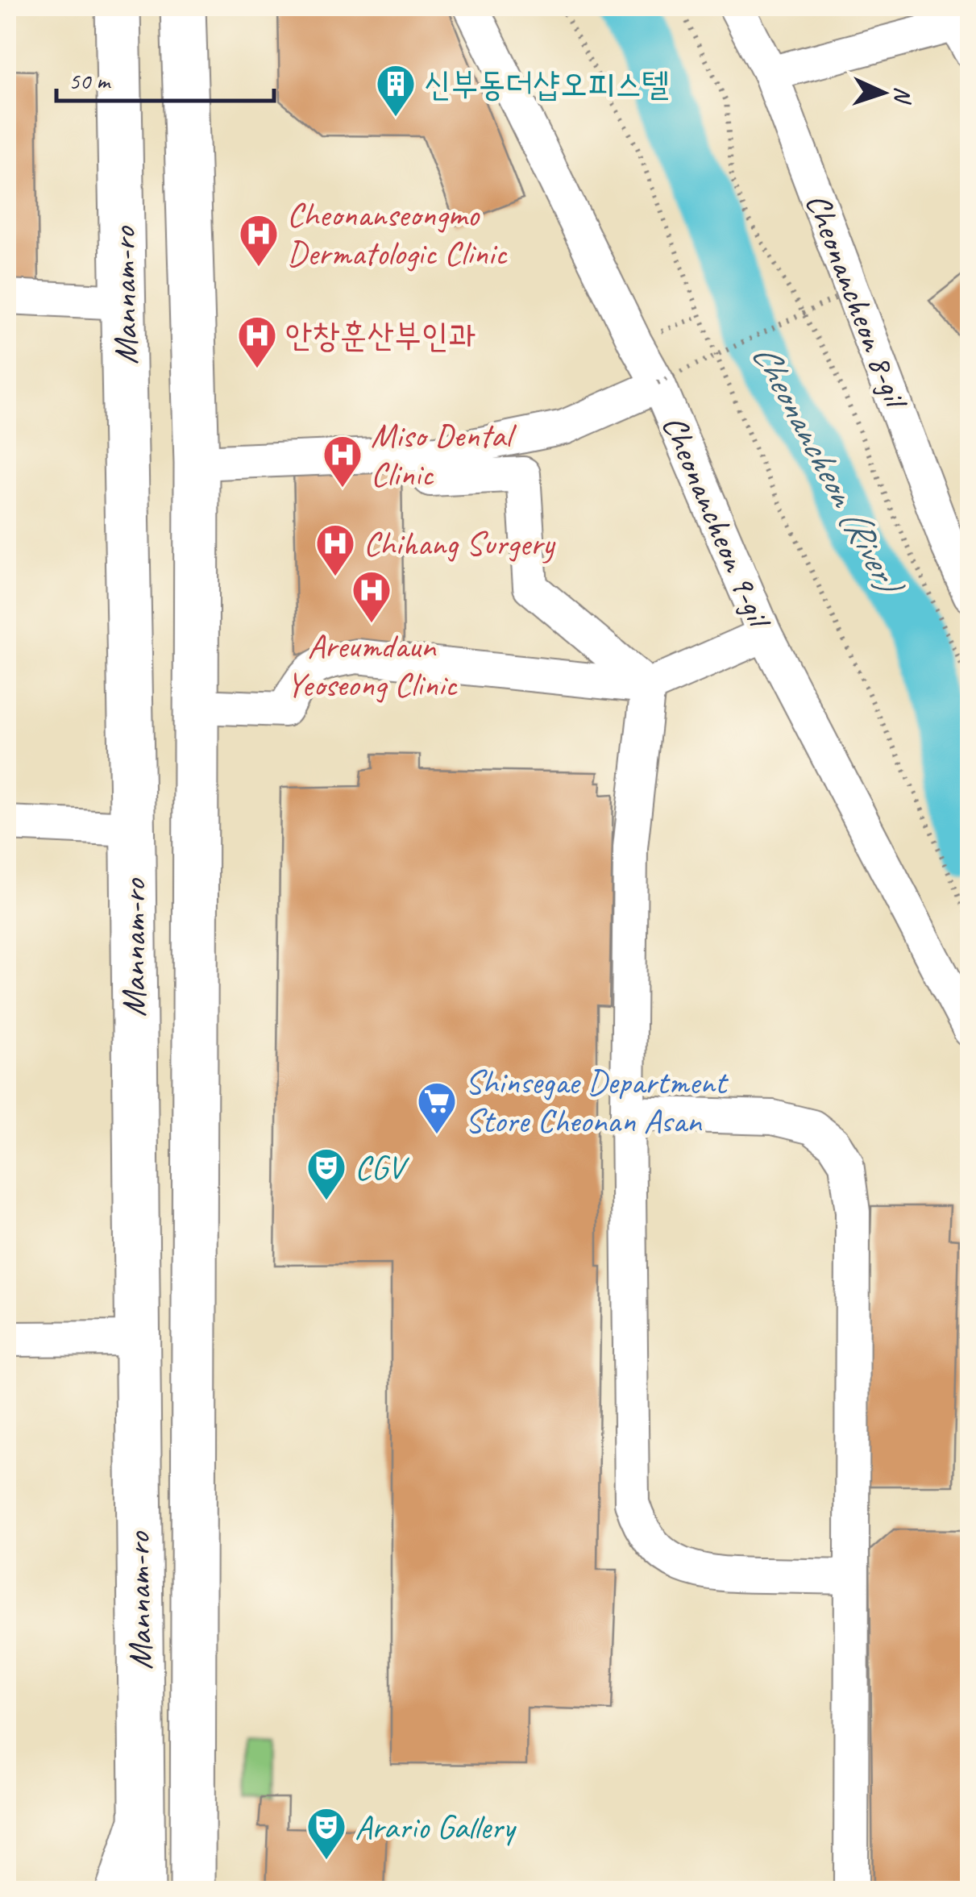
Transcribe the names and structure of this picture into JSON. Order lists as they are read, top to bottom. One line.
{"streets":{"main road":["Mannam-ro"],"street":["Cheonancheon 8-gil","Cheonancheon 9-gil"]},"water":["Cheonancheon (River)"],"places":{"building":["신부동더샵오피스텔"],"hospital":["Cheonanseongmo Dermatologic Clinic","안창훈산부인과","Miso Dental Clinic","Chihang Surgery","Areumdaun Yeoseong Clinic"],"supermarket":["Shinsegae Department Store Cheonan Asan"],"theatre":["CGV","Arario Gallery"]},"scale_bar":"50 m","north":"right"}
